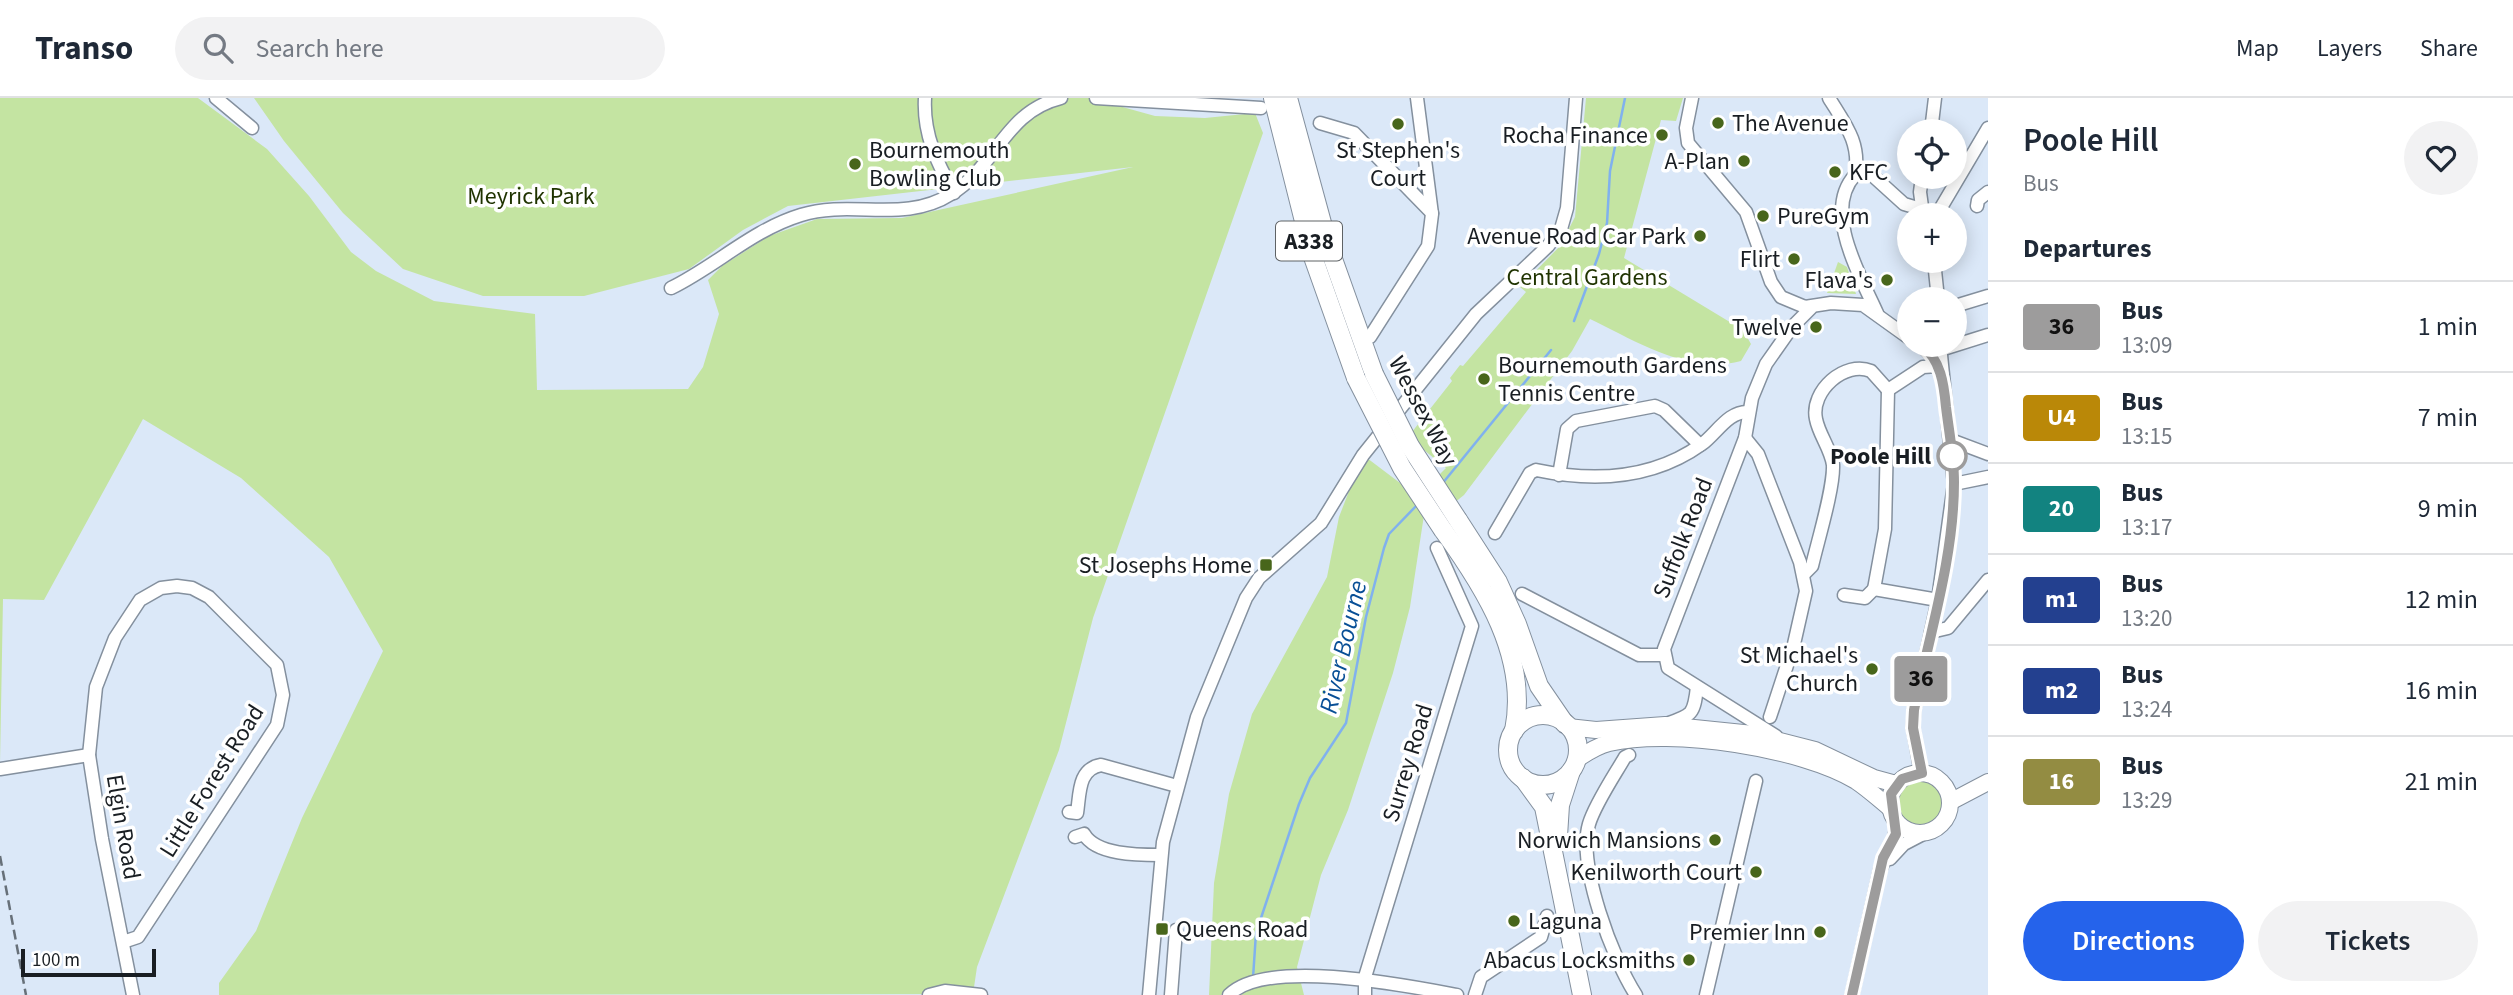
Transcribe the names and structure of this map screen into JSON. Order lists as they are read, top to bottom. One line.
{"streets":{"highway":["A338","Wessex Way"],"street":["Suffolk Road","Surrey Road","Little Forest Road","Elgin Road"]},"crossings":[["Little Forest Road","Elgin Road"]],"water":["River Bourne"],"parks":["Meyrick Park","Central Gardens"],"places":{"other":["The Avenue","St Stephen's Court","Rocha Finance","A-Plan","Bournemouth Bowling Club","KFC","PureGym","Avenue Road Car Park","Flirt","Flava's","Twelve","Bournemouth Gardens Tennis Centre","Poole Hill","St Michael's Church","Norwich Mansions","Kenilworth Court","Laguna","Premier Inn","Abacus Locksmiths"],"transit":["St Josephs Home","Queens Road"]},"lines":["bus line 36"],"scale_bar":"100 m","page":{"header":"Transo","search":"Search here","nav":["Map","Layers","Share"],"on_map":"36","heading":[["Poole Hill","Bus"],"Departures"],"map_buttons":["+","−"],"list":[{"mark":"36","name":"Bus","note":"13:09","value":"1 min"},{"mark":"U4","name":"Bus","note":"13:15","value":"7 min"},{"mark":"20","name":"Bus","note":"13:17","value":"9 min"},{"mark":"m1","name":"Bus","note":"13:20","value":"12 min"},{"mark":"m2","name":"Bus","note":"13:24","value":"16 min"},{"mark":"16","name":"Bus","note":"13:29","value":"21 min"}],"buttons":["Directions","Tickets"],"scale":"100 m"}}
